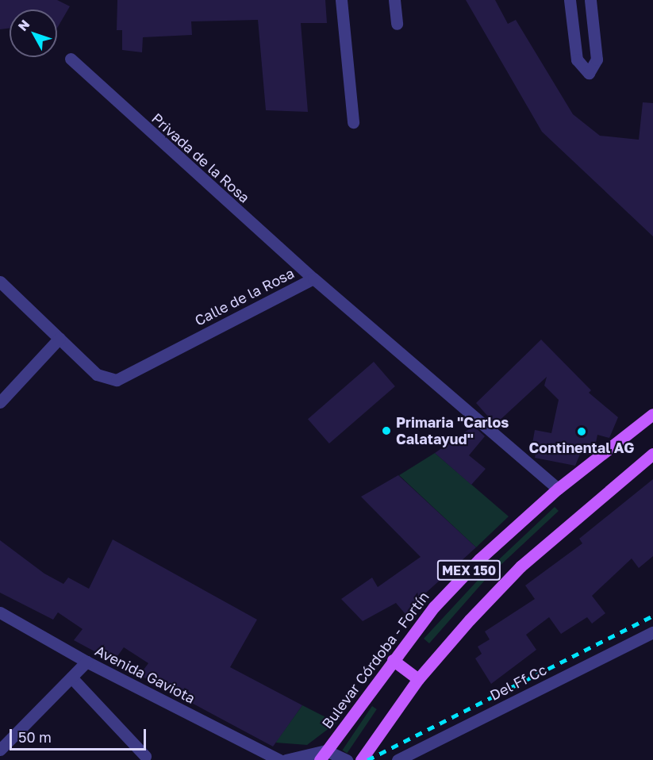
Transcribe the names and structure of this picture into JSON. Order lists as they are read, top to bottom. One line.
{"streets":{"main road":["MEX 150","Bulevar Córdoba - Fortín"],"street":["Privada de la Rosa","Calle de la Rosa","Avenida Gaviota","Del Ff Cc"]},"crossings":[["Privada de la Rosa","Calle de la Rosa"],["Calle de la Rosa","Bulevar Córdoba - Fortín"]],"places":["Primaria \"Carlos Calatayud\"","Continental AG"],"scale_bar":"50 m","north":"top left"}
